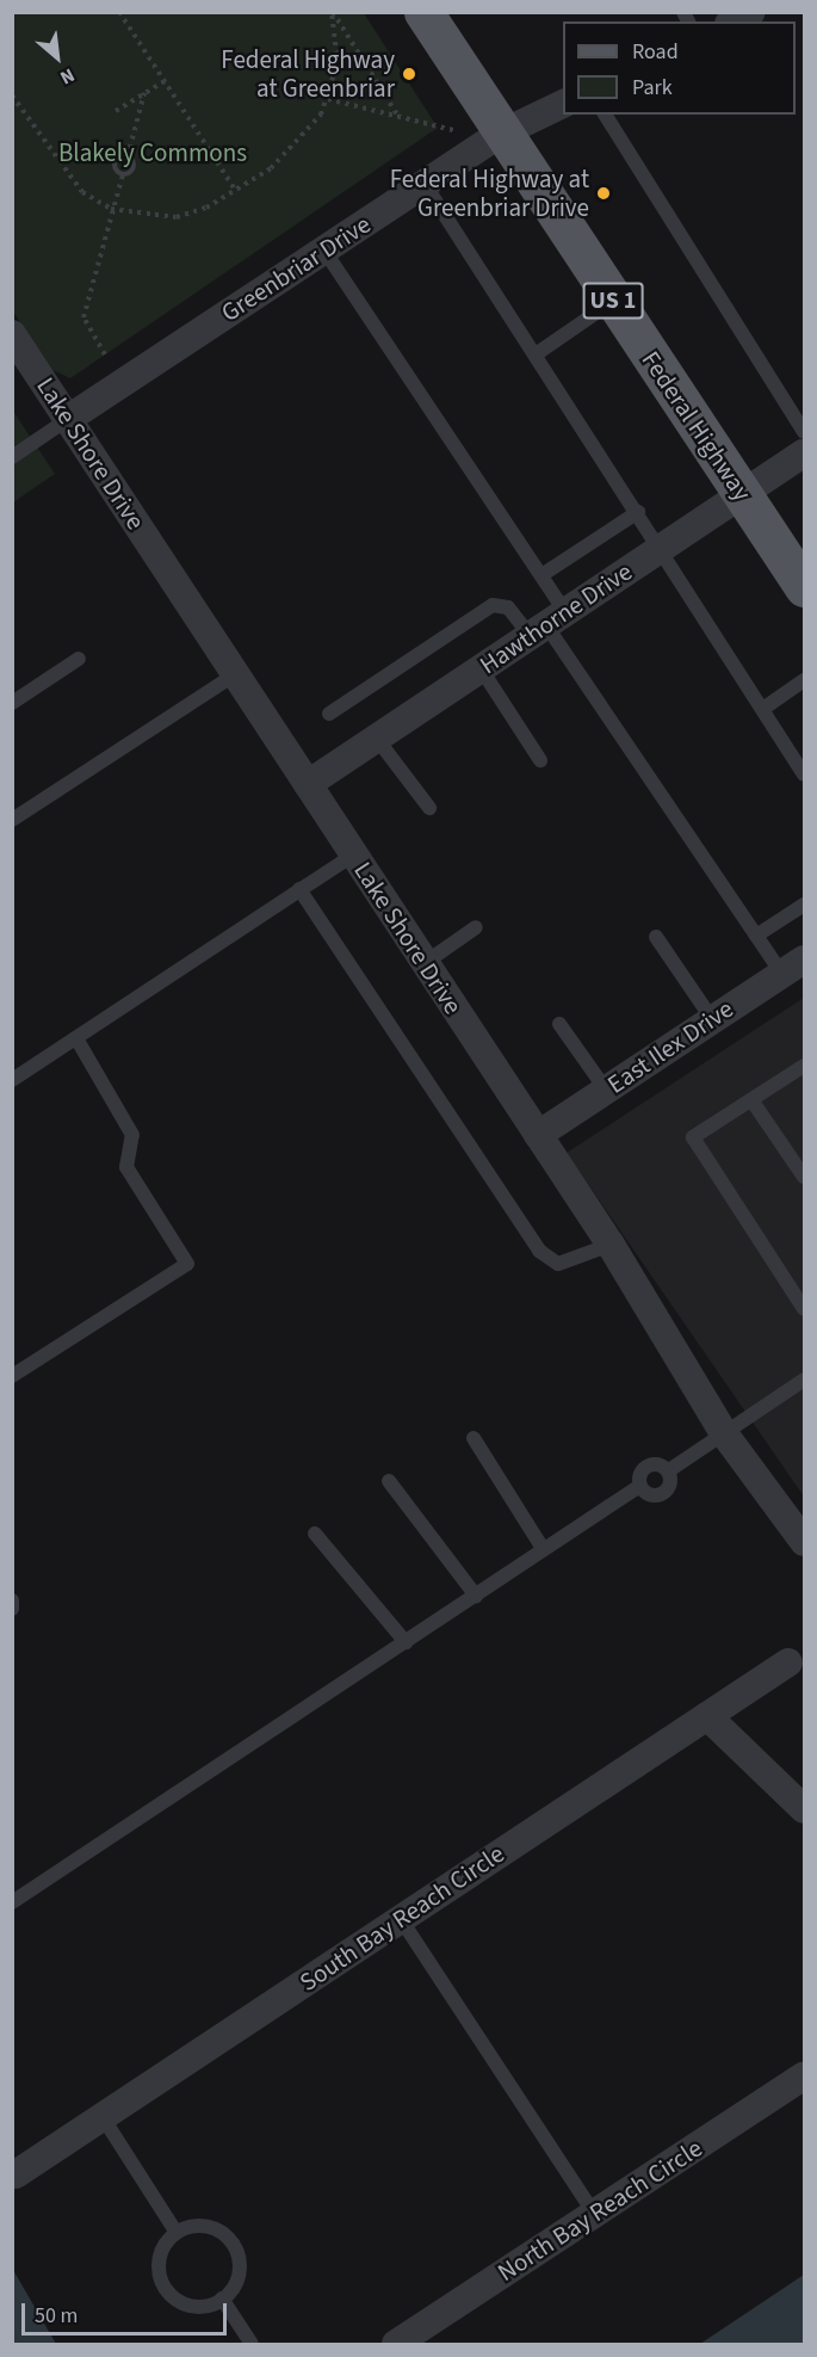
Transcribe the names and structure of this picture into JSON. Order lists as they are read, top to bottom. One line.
{"streets":{"main road":["US 1","Federal Highway"],"street":["Greenbriar Drive","Lake Shore Drive","Hawthorne Drive","East Ilex Drive","South Bay Reach Circle","North Bay Reach Circle"]},"crossings":[["Greenbriar Drive","Federal Highway"],["Greenbriar Drive","Lake Shore Drive"],["Federal Highway","Hawthorne Drive"],["Lake Shore Drive","Hawthorne Drive"],["Lake Shore Drive","East Ilex Drive"]],"parks":["Blakely Commons"],"places":["Federal Highway at Greenbriar","Federal Highway at Greenbriar Drive"],"legend":["Road","Park"],"scale_bar":"50 m","north":"bottom right"}
